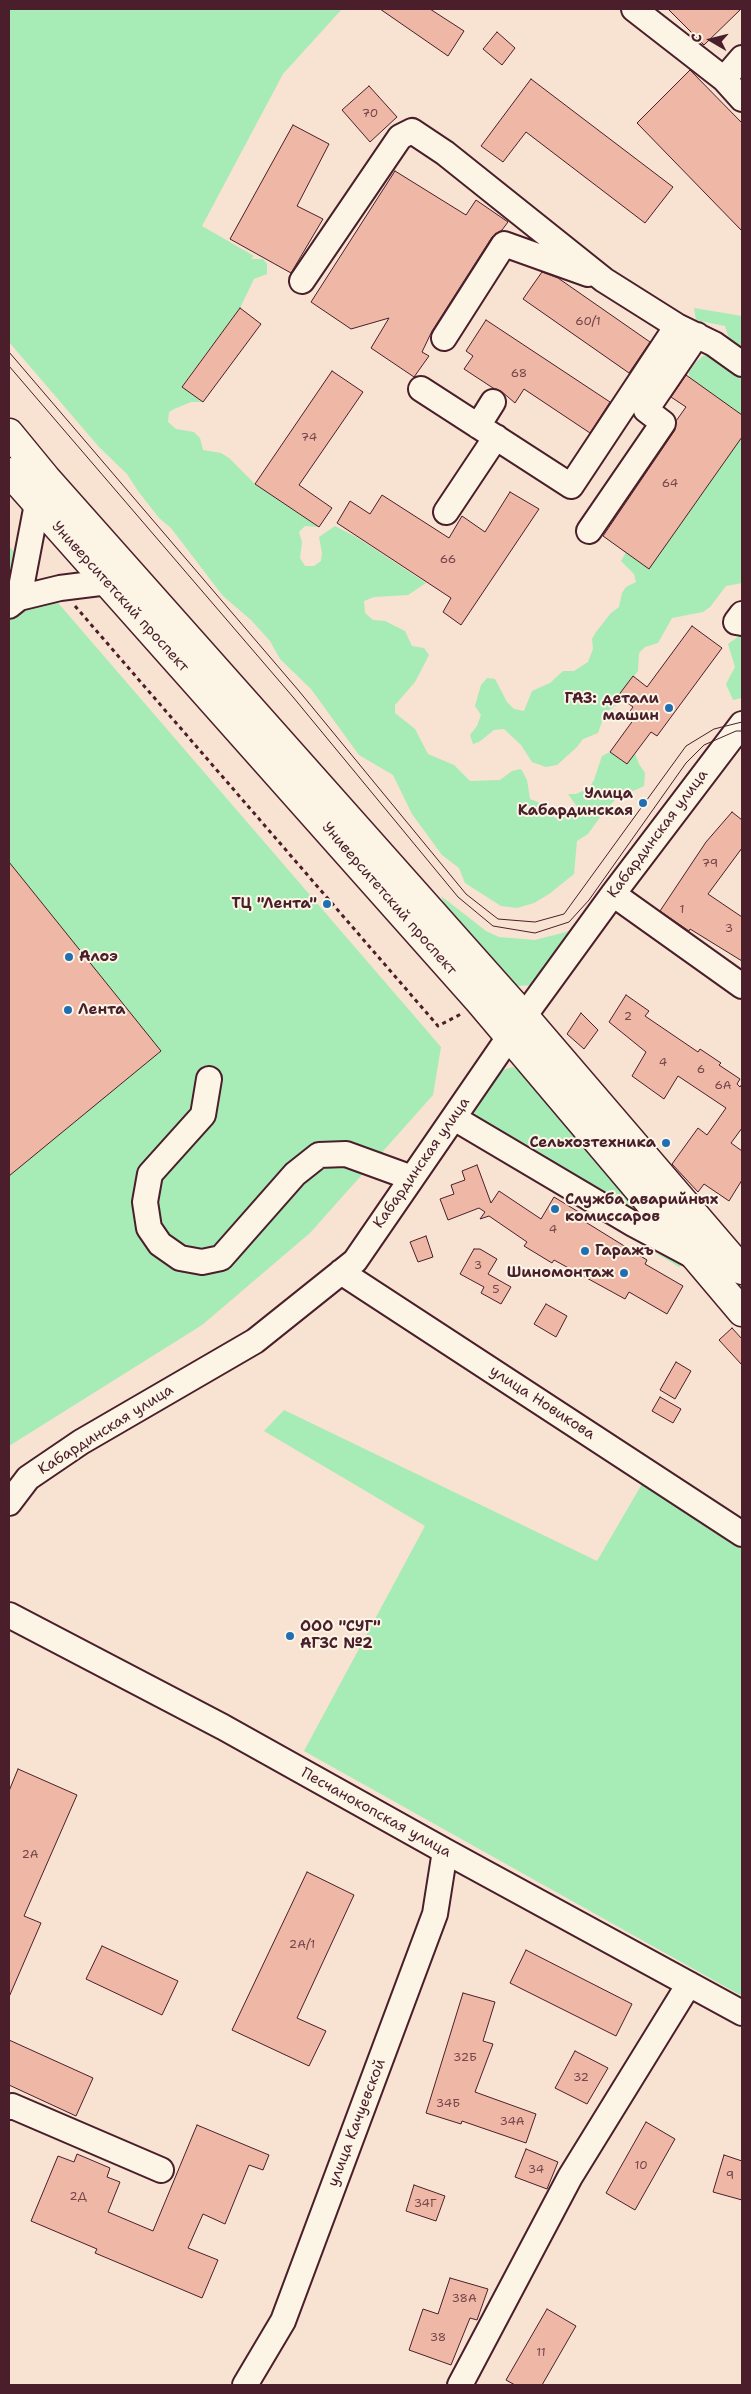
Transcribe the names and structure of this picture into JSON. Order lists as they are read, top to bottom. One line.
{"streets":{"highway":["Университетский проспект"],"street":["Кабардинская улица","улица Новикова","Песчанокопская улица","улица Качуевской"]},"crossings":[["Университетский проспект","Кабардинская улица"],["Кабардинская улица","улица Новикова"],["Песчанокопская улица","улица Качуевской"]],"places":["ГАЗ: детали машин","Улица Кабардинская","ТЦ \"Лента\"","Алоэ","Лента","Сельхозтехника","Служба аварийных комиссаров","Гаражъ","Шиномонтаж","ООО \"СУГ\" АГЗС №2"],"house_numbers":["70","60/1","68","74","64","66","79","1","3","2","4","6","6А","4","3","5","2А","2А/1","32Б","32","34Б","34А","10","34","9","2Д","34Г","38А","38","11"],"north":"left"}
